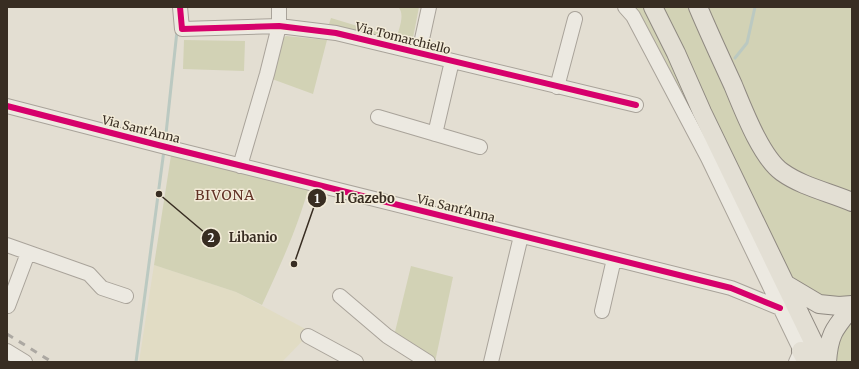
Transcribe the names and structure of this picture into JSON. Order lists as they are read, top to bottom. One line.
{"streets":{"street":["Via Tomarchiello","Via Sant'Anna"]},"districts":["BIVONA"],"places":["Libanio","Il Gazebo"]}
